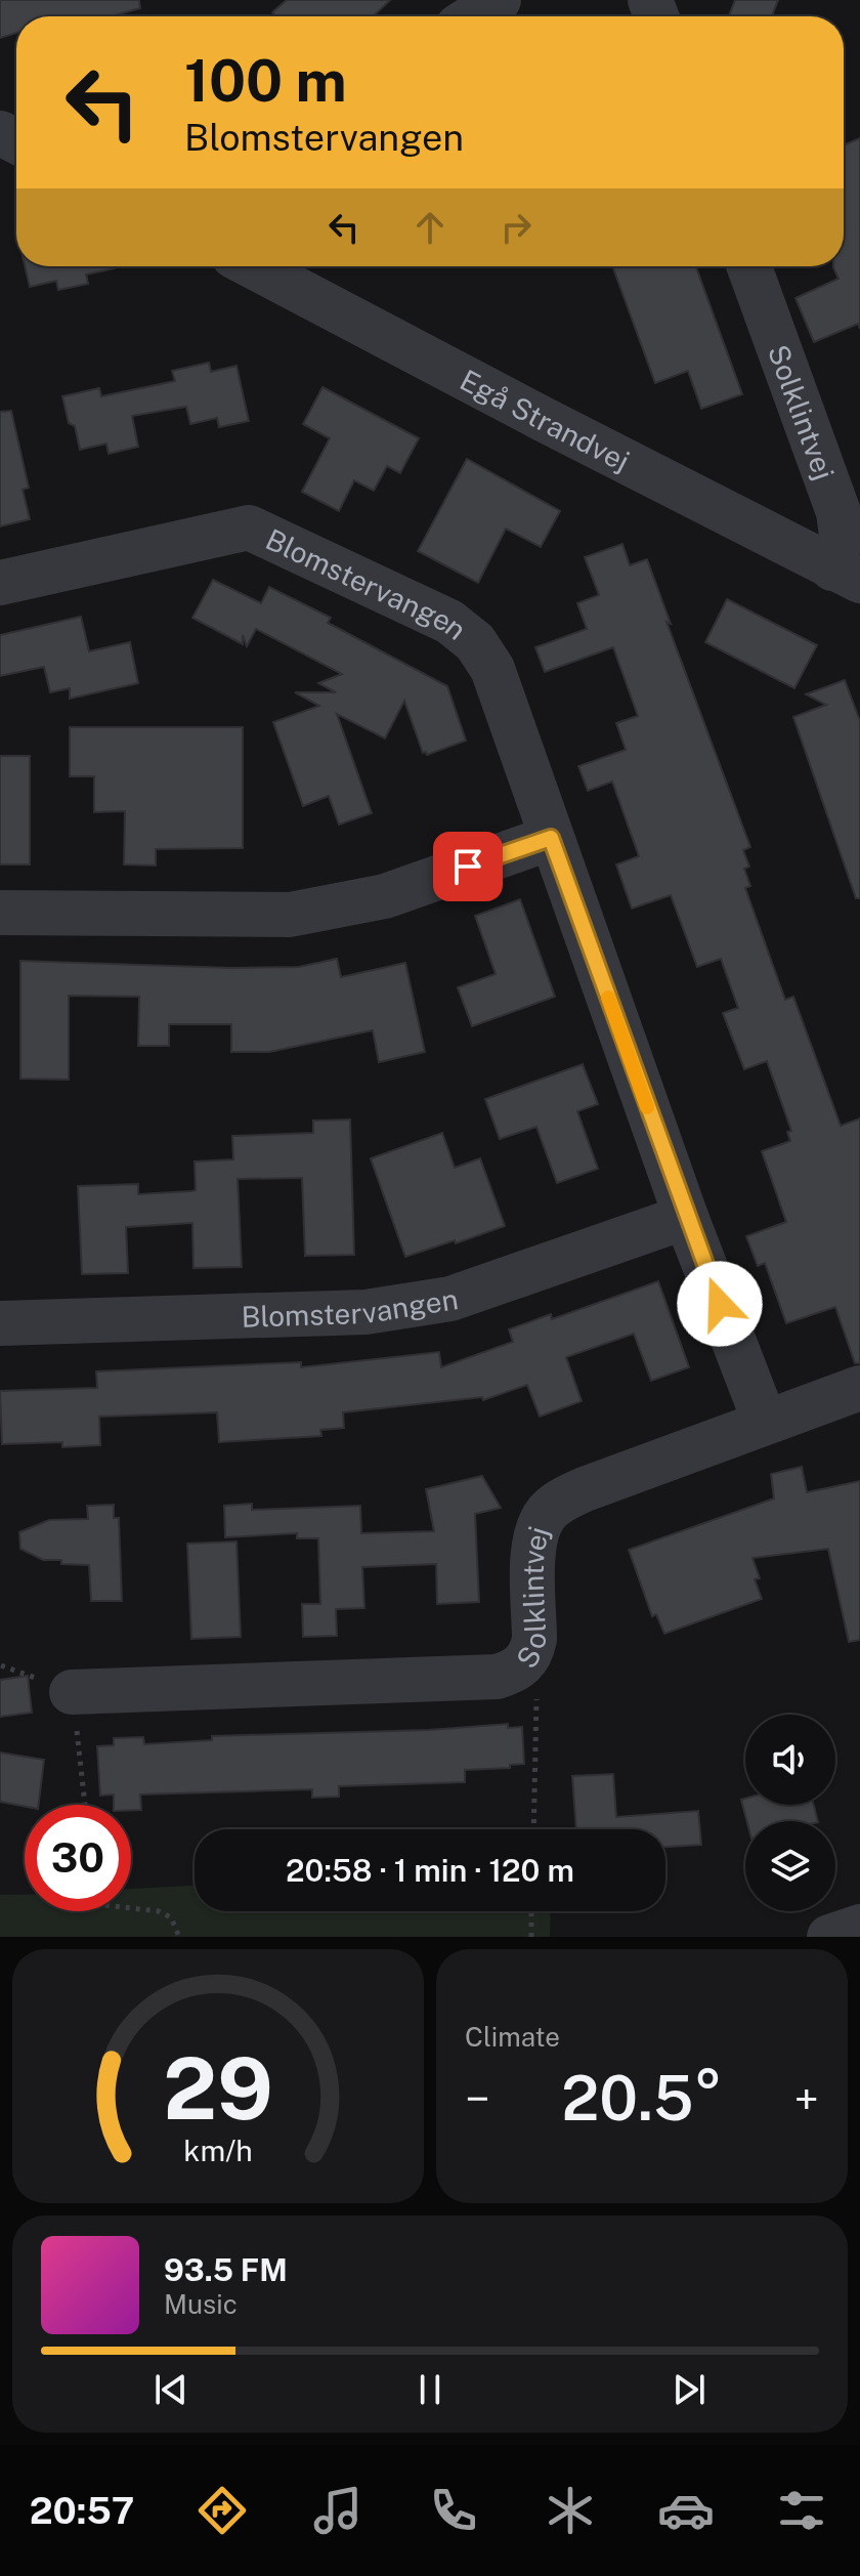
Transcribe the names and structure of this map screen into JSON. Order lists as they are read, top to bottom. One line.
{"streets":{"street":["Solklintvej","Egå Strandvej","Blomstervangen"]},"crossings":[["Solklintvej","Egå Strandvej"],["Solklintvej","Blomstervangen"]],"page":{"turn":["100 m","Blomstervangen"],"limit":"30","trip":"20:58 · 1 min · 120 m","tile":"Climate","heat":["−","20.5°","+"],"song":["93.5 FM","Music"],"tabs":"20:57","gauge":["29","km/h"]}}
